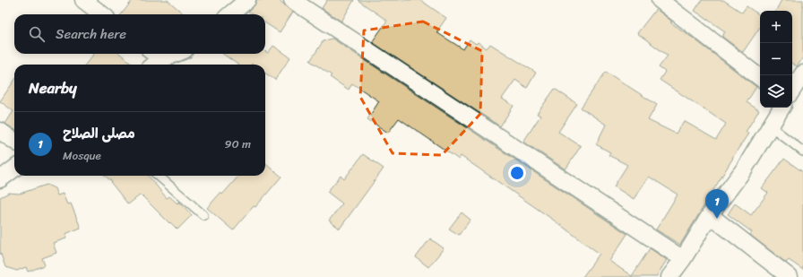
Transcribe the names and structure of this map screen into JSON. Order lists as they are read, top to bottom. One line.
{"page":{"map_buttons":["+","−"],"search":"Search here","heading":"Nearby","list":[{"mark":"1","name":"مصلى الصلاح","note":"Mosque","value":"90 m"}],"pins":"1"}}
